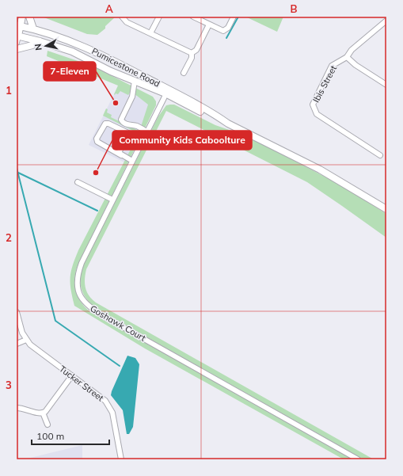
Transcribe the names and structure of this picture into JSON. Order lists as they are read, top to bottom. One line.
{"streets":{"main road":["Pumicestone Road"],"street":["Ibis Street","Goshawk Court","Tucker Street"]},"crossings":[["Pumicestone Road","Goshawk Court"]],"places":["7-Eleven","Community Kids Caboolture"],"scale_bar":"100 m","north":"left","grid":{"columns":["A","B"],"rows":["1","2","3"]}}
